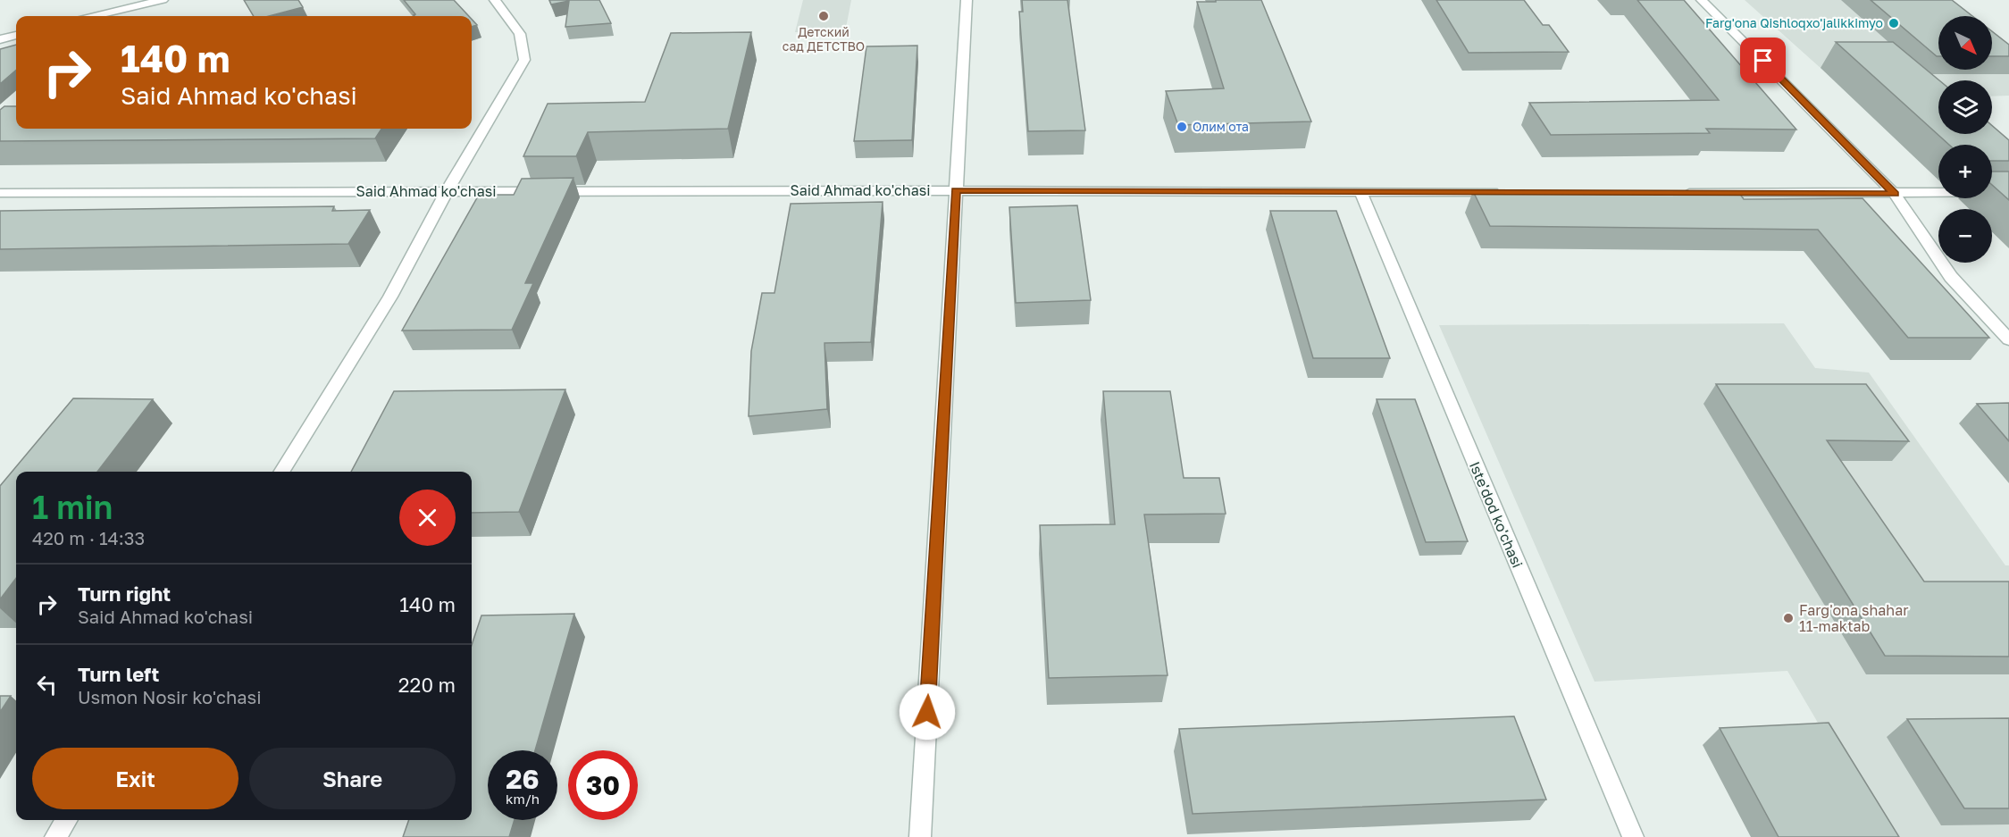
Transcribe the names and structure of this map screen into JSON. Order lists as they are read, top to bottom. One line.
{"streets":{"street":["Said Ahmad ko'chasi","Iste'dod ko'chasi"]},"crossings":[["Said Ahmad ko'chasi","Iste'dod ko'chasi"]],"places":["Детский сад ДЕТСТВО","Farg'ona Qishloqxo'jalikkimyo","Олим ота","Farg'ona shahar 11-maktab"],"north":"bottom right","page":{"map_buttons":["+","−"],"turn":["140 m","Said Ahmad ko'chasi"],"heading":["1 min","420 m · 14:33"],"list":[{"name":"Turn right","note":"Said Ahmad ko'chasi","value":"140 m"},{"name":"Turn left","note":"Usmon Nosir ko'chasi","value":"220 m"}],"buttons":["Exit","Share"],"speed":"26 km/h","limit":"30"}}
